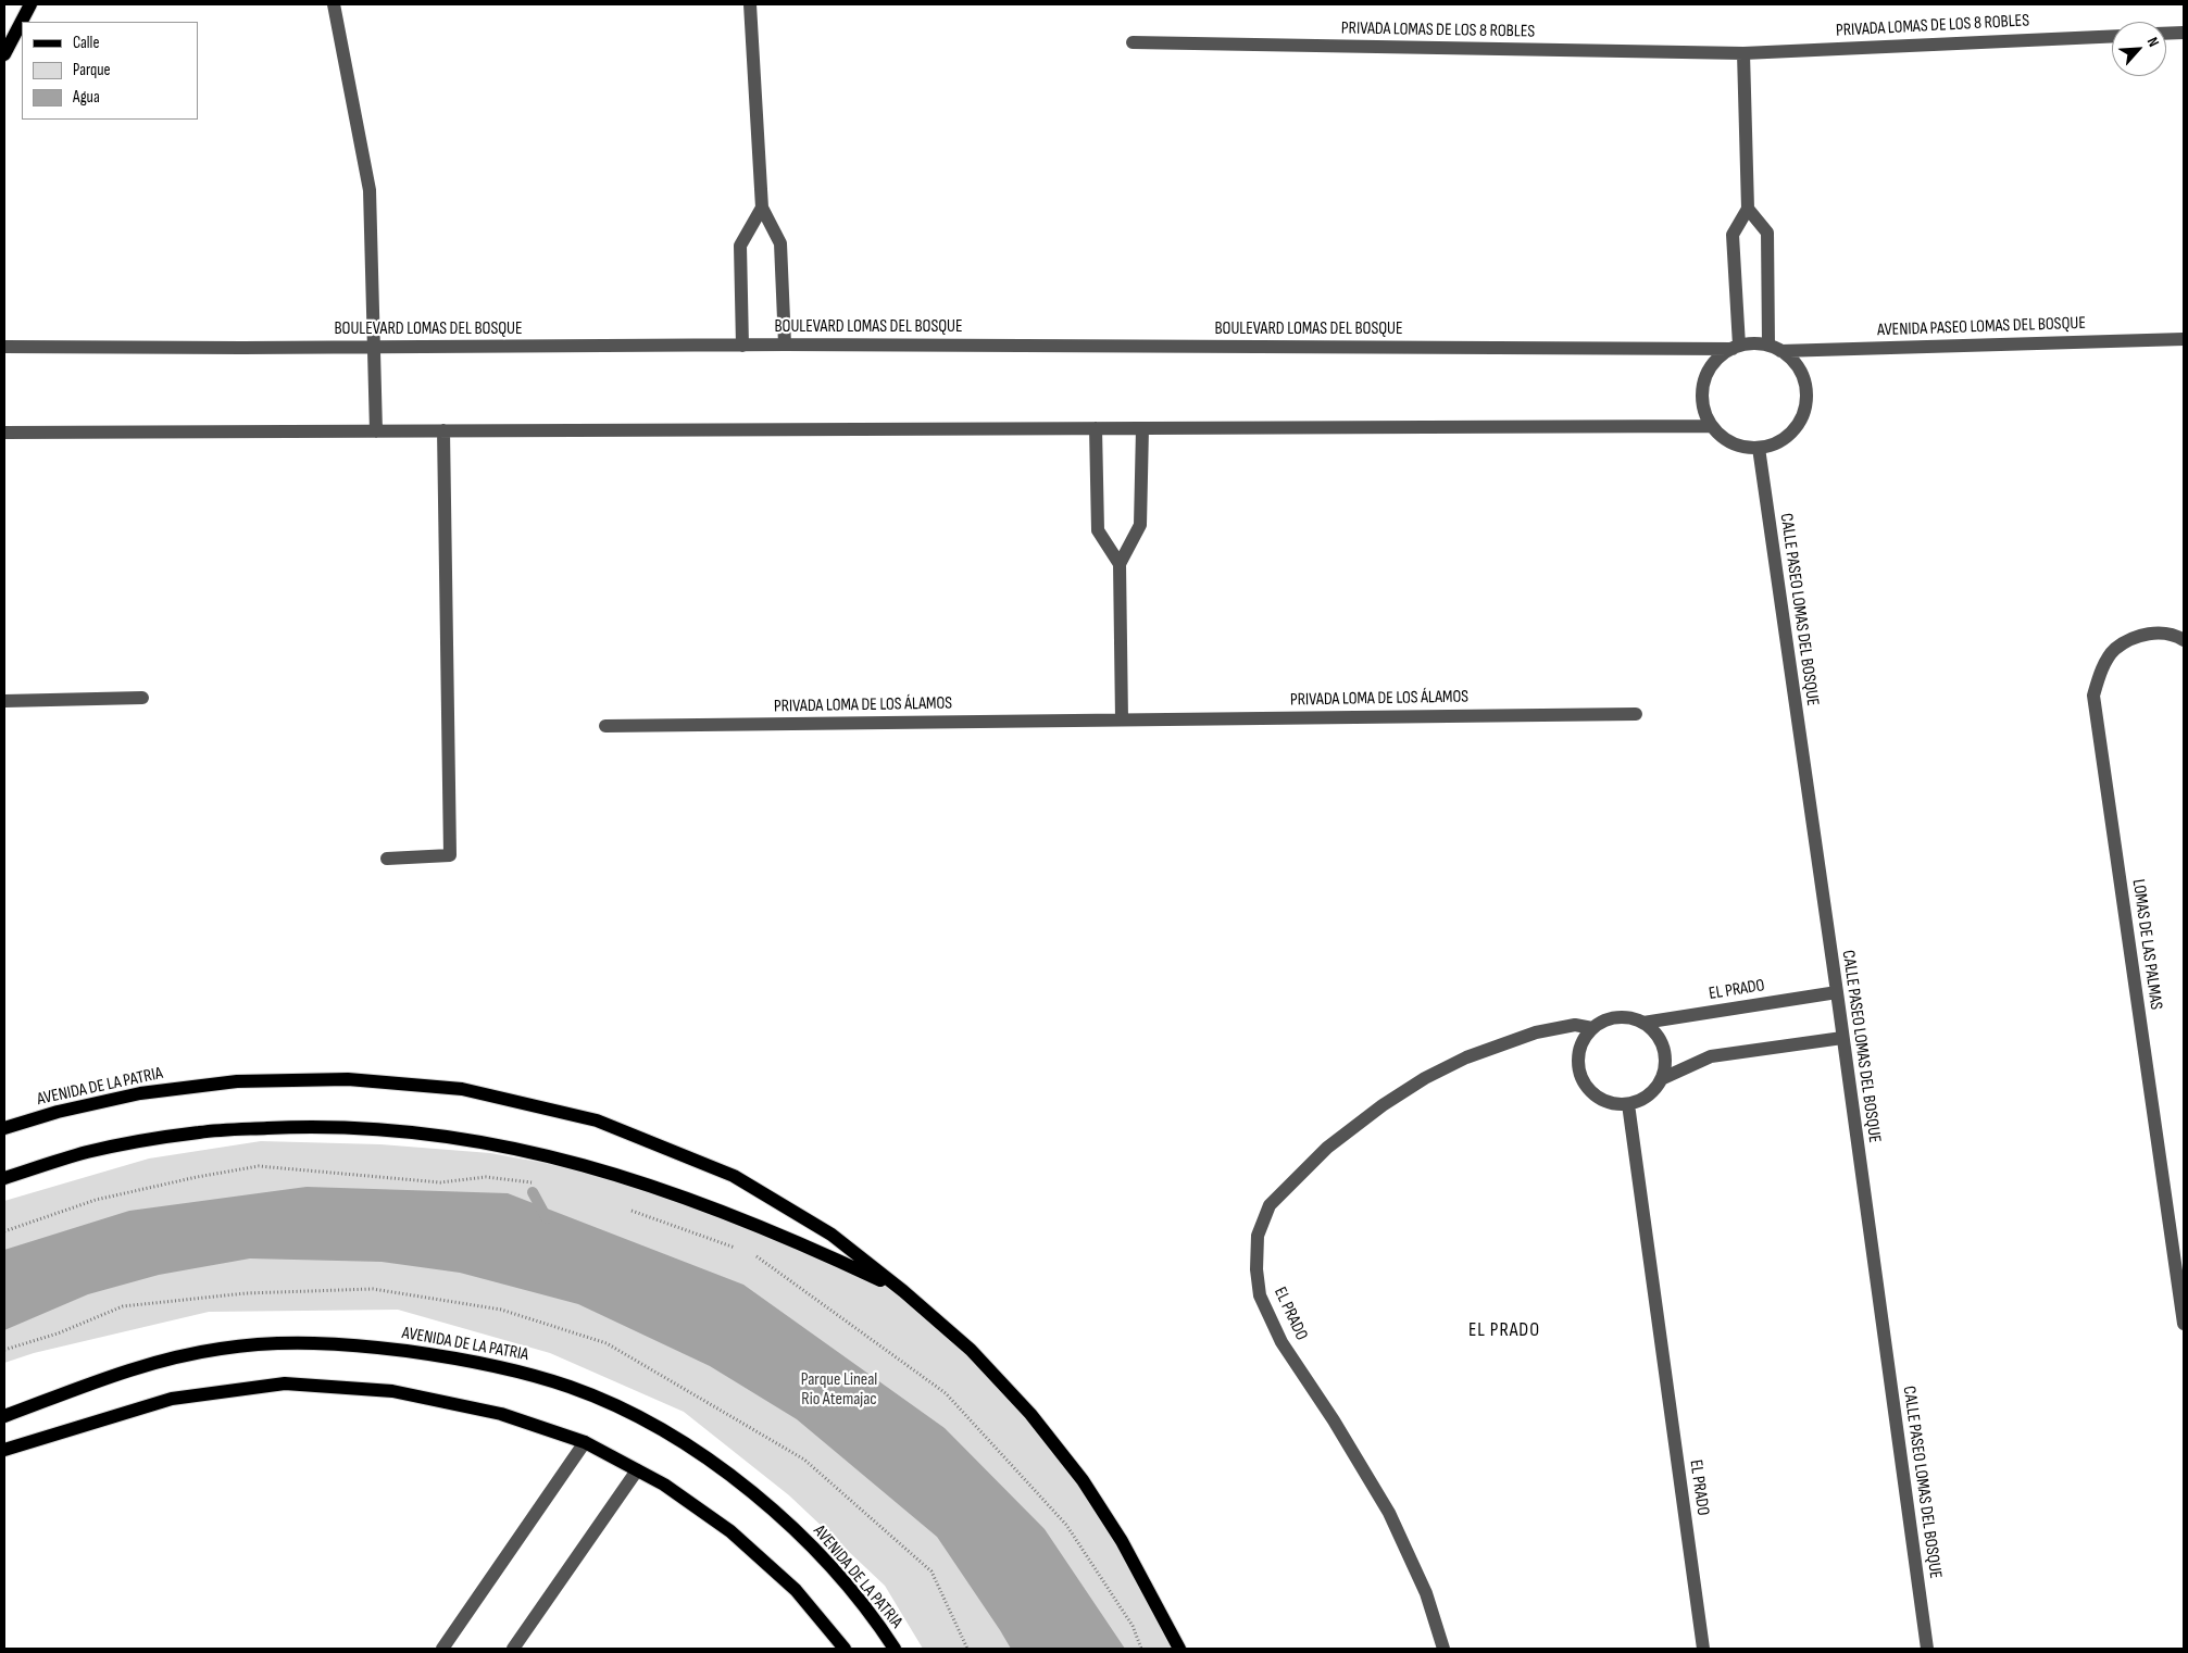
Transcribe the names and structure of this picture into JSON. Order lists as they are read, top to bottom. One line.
{"streets":{"main road":["AVENIDA DE LA PATRIA"],"street":["PRIVADA LOMAS DE LOS 8 ROBLES","BOULEVARD LOMAS DEL BOSQUE","AVENIDA PASEO LOMAS DEL BOSQUE","CALLE PASEO LOMAS DEL BOSQUE","PRIVADA LOMA DE LOS ÁLAMOS","LOMAS DE LAS PALMAS","EL PRADO"]},"crossings":[["BOULEVARD LOMAS DEL BOSQUE","AVENIDA PASEO LOMAS DEL BOSQUE"],["BOULEVARD LOMAS DEL BOSQUE","CALLE PASEO LOMAS DEL BOSQUE"],["AVENIDA PASEO LOMAS DEL BOSQUE","CALLE PASEO LOMAS DEL BOSQUE"],["CALLE PASEO LOMAS DEL BOSQUE","EL PRADO"]],"districts":["EL PRADO"],"parks":["Parque Lineal Rio Atemajac"],"legend":["Calle","Parque","Agua"],"north":"top right"}
